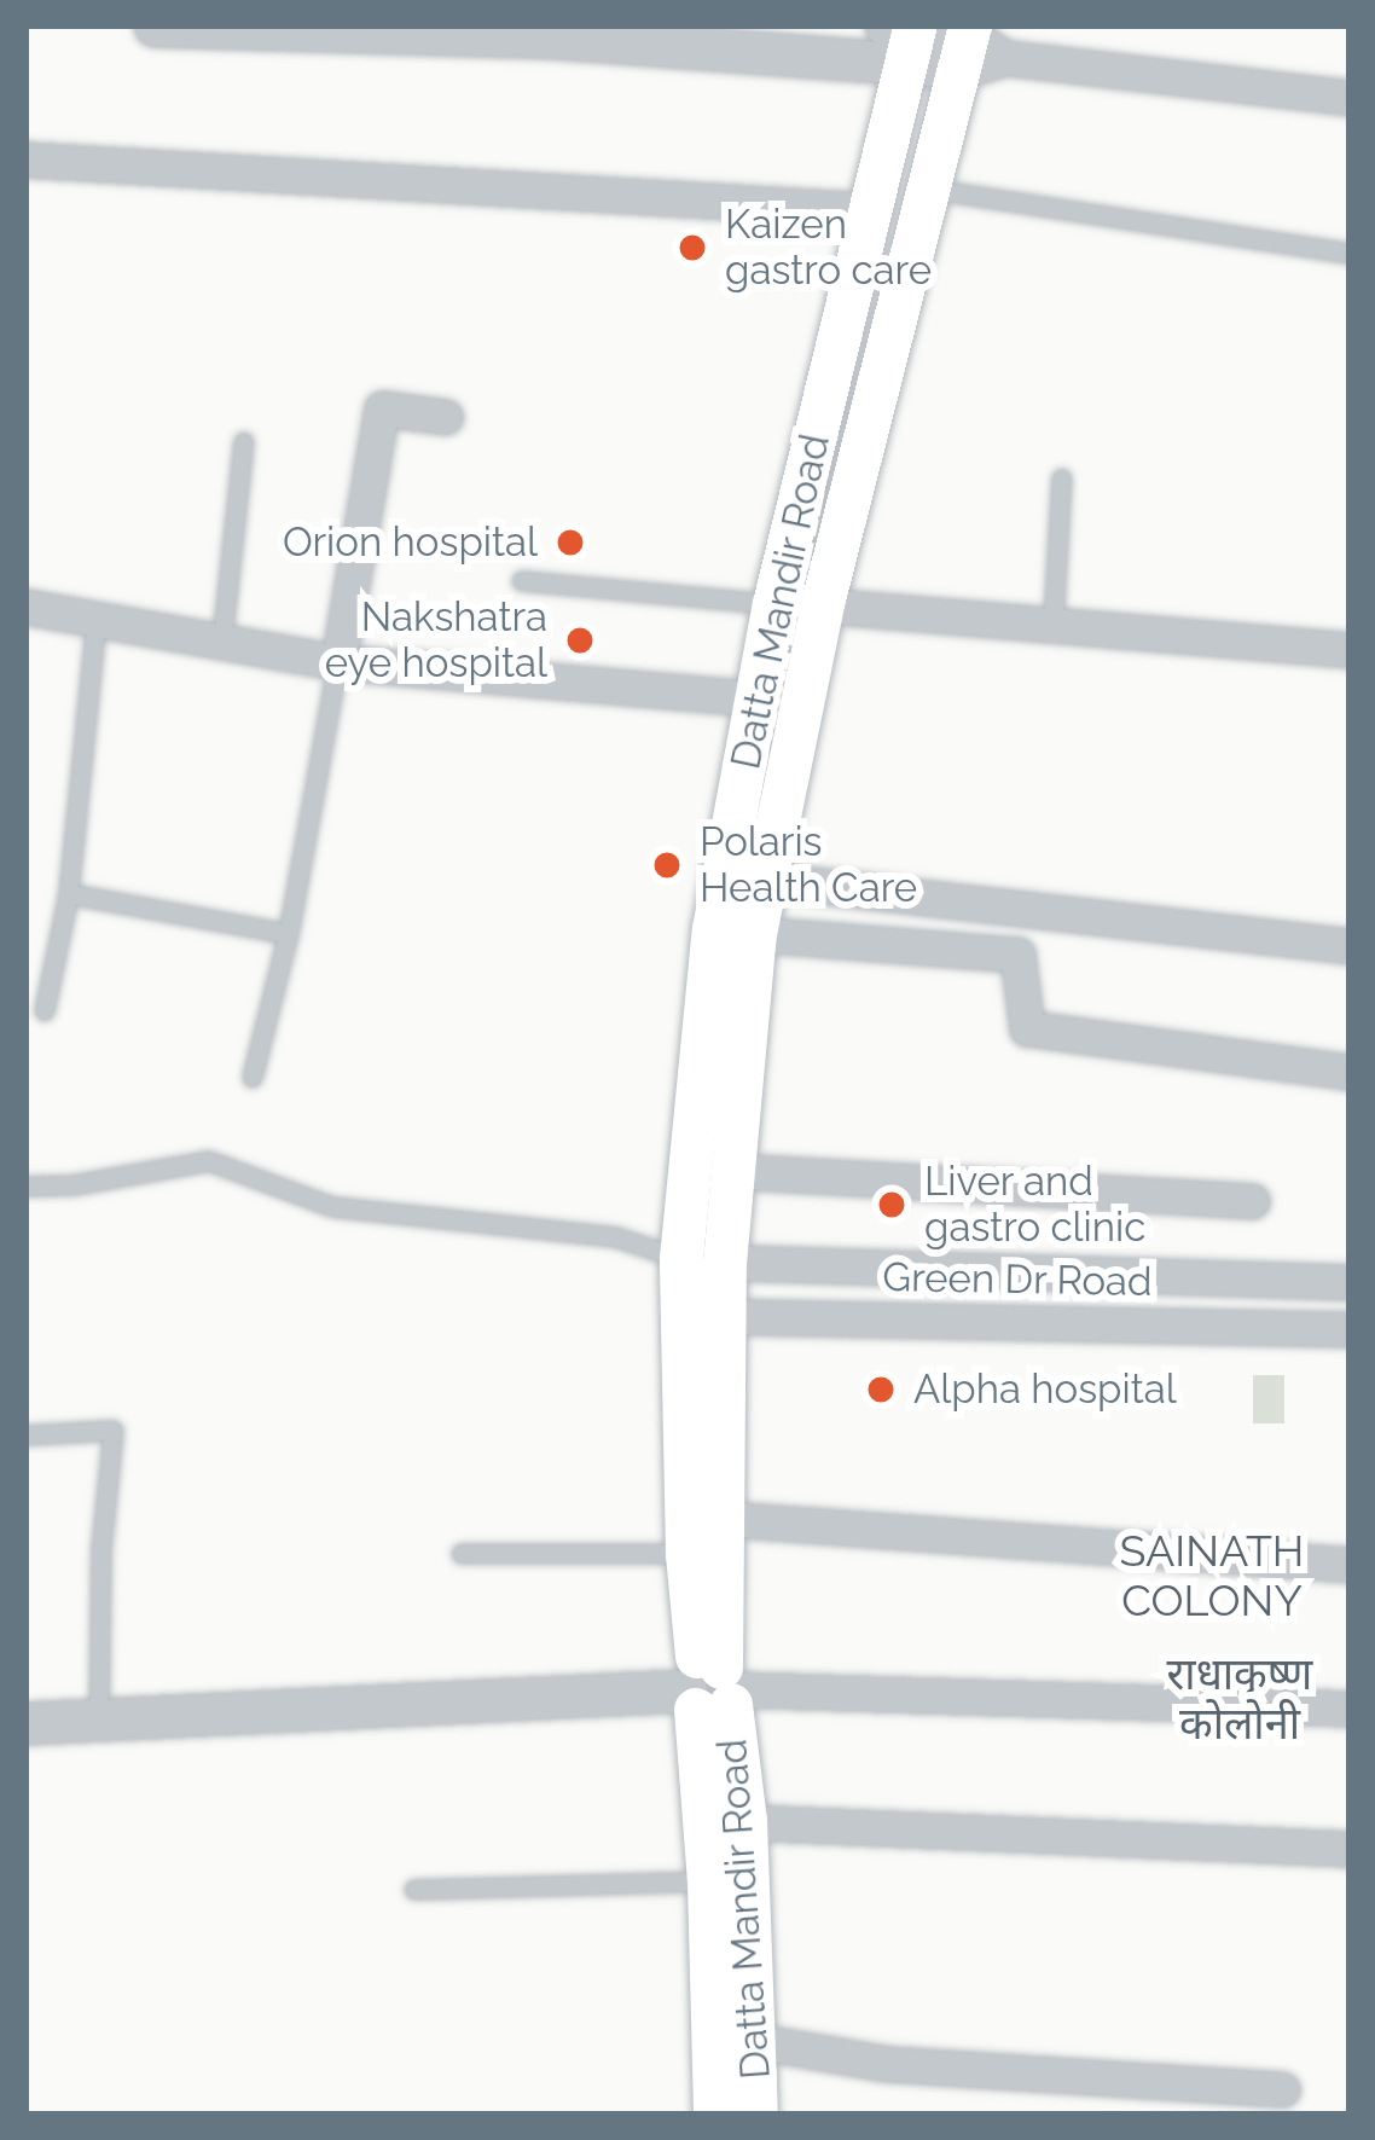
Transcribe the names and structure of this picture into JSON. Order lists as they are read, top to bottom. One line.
{"streets":{"main road":["Datta Mandir Road"],"street":["Green Dr Road"]},"crossings":[["Datta Mandir Road","Green Dr Road"]],"districts":["SAINATH COLONY","राधाकृष्ण कोलोनी"],"places":["Kaizen gastro care","Orion hospital","Nakshatra eye hospital","Polaris Health Care","Liver and gastro clinic","Alpha hospital"]}
